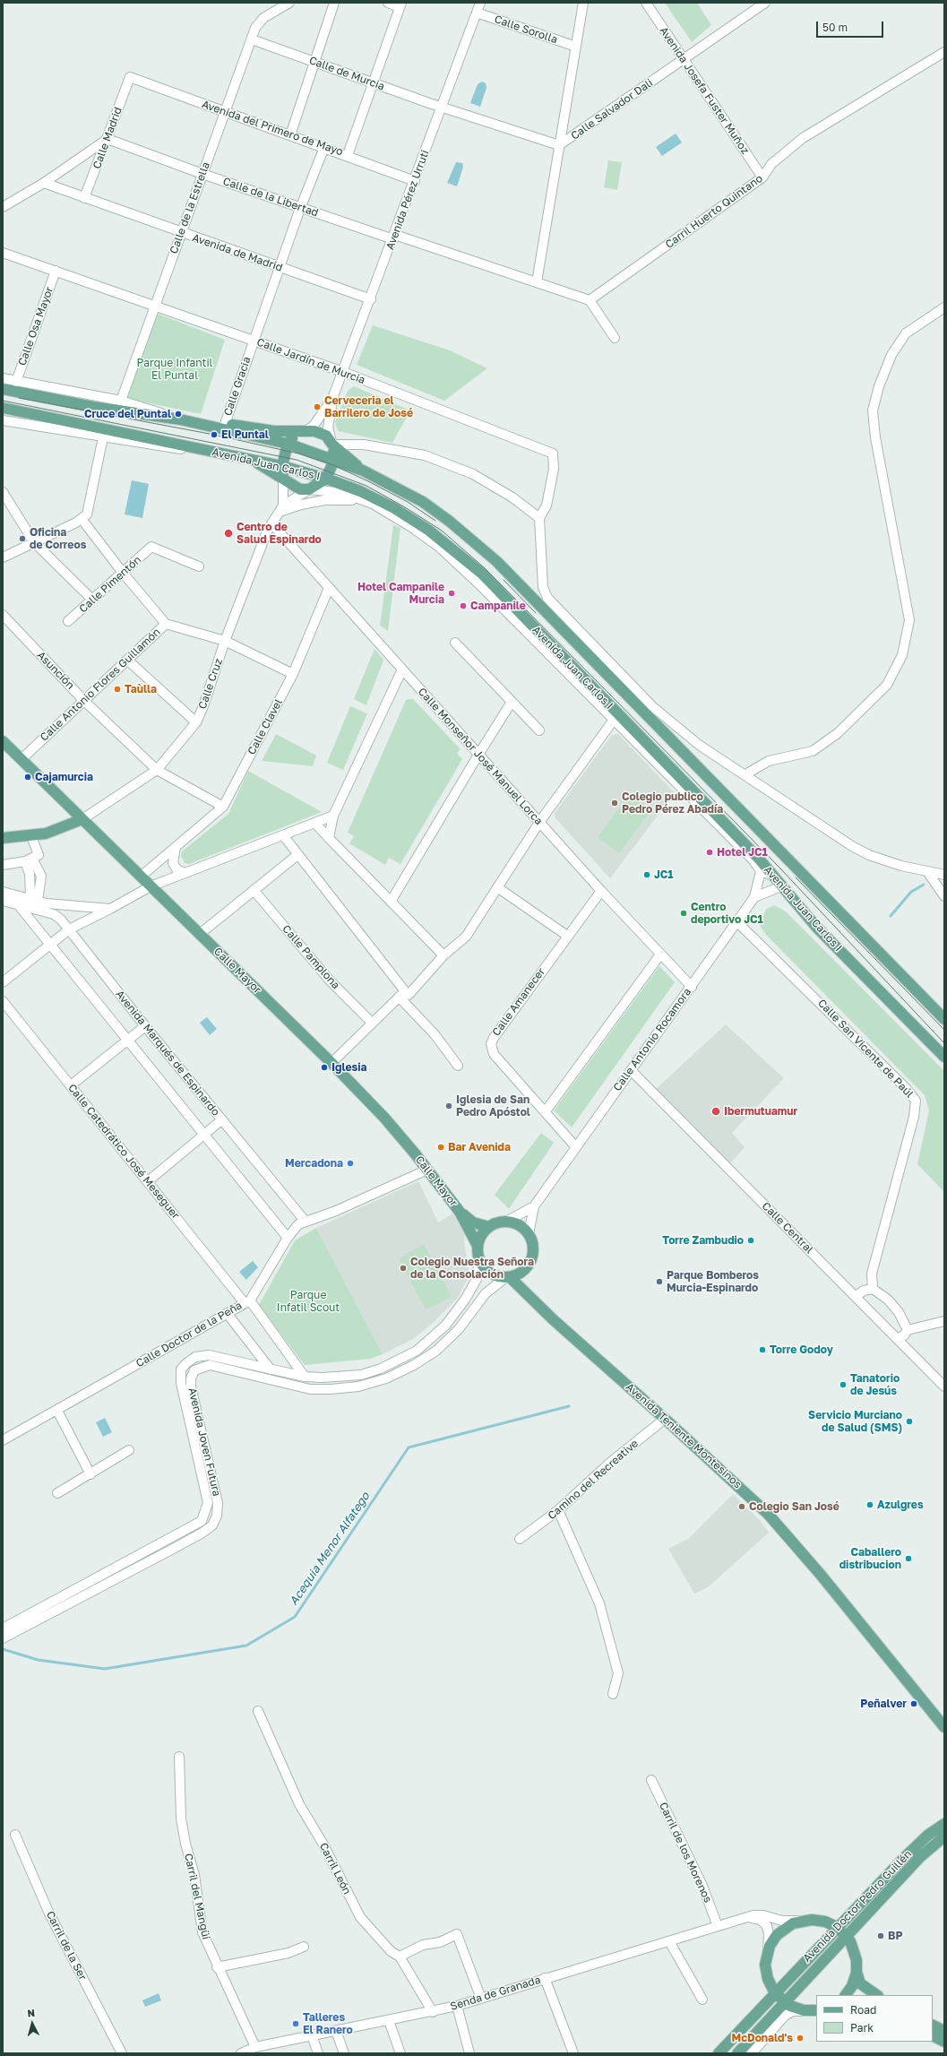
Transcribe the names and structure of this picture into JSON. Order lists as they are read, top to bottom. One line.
{"streets":{"main road":["Avenida Juan Carlos I","Calle Mayor","Avenida Teniente Montesinos","Avenida Doctor Pedro Guillén"],"street":["Calle Sorolla","Calle de Murcia","Avenida Josefa Fuster Muñoz","Calle Salvador Dali","Avenida del Primero de Mayo","Calle Madrid","Calle de la Libertad","Avenida Pérez Urruti","Calle de la Estrella","Carril Huerto Quintano","Avenida de Madrid","Calle Osa Mayor","Calle Jardín de Murcia","Calle Gracia","Calle Pimentón","Asunción","Calle Cruz","Calle Antonio Flores Guillamón","Calle Clavel","Calle Monseñor José Manuel Lorca","Calle Pamplona","Calle Amanecer","Calle Antonio Rocamora","Calle San Vicente de Paúl","Avenida Marqués de Espinardo","Calle Catedrático José Meseguer","Calle Central","Calle Doctor de la Peña","Avenida Joven Futura","Camino del Recreative","Carril de los Morenos","Carril León","Carril del Mangüi","Carril de la Ser","Senda de Granada"]},"crossings":[["Calle Sorolla","Avenida Pérez Urruti"],["Calle de Murcia","Calle Salvador Dali"],["Calle de Murcia","Avenida Pérez Urruti"],["Calle de Murcia","Calle de la Estrella"],["Avenida Josefa Fuster Muñoz","Calle Salvador Dali"],["Avenida Josefa Fuster Muñoz","Carril Huerto Quintano"],["Calle Salvador Dali","Avenida Pérez Urruti"],["Avenida del Primero de Mayo","Calle Madrid"],["Avenida del Primero de Mayo","Avenida Pérez Urruti"],["Avenida del Primero de Mayo","Calle de la Estrella"],["Avenida del Primero de Mayo","Calle Gracia"],["Calle Madrid","Calle de la Libertad"],["Calle Madrid","Avenida de Madrid"],["Calle de la Libertad","Avenida Pérez Urruti"],["Calle de la Libertad","Calle de la Estrella"],["Calle de la Libertad","Carril Huerto Quintano"],["Calle de la Libertad","Calle Gracia"],["Avenida Pérez Urruti","Avenida de Madrid"],["Avenida Pérez Urruti","Calle Jardín de Murcia"],["Calle de la Estrella","Avenida de Madrid"],["Calle de la Estrella","Calle Jardín de Murcia"],["Avenida de Madrid","Calle Gracia"],["Calle Osa Mayor","Calle Jardín de Murcia"],["Calle Jardín de Murcia","Calle Gracia"],["Asunción","Calle Cruz"],["Asunción","Calle Antonio Flores Guillamón"],["Asunción","Calle Clavel"],["Calle Cruz","Calle Antonio Flores Guillamón"],["Calle Cruz","Calle Monseñor José Manuel Lorca"],["Calle Cruz","Calle Mayor"],["Calle Antonio Flores Guillamón","Calle Clavel"],["Calle Antonio Flores Guillamón","Calle Mayor"],["Calle Clavel","Calle Monseñor José Manuel Lorca"],["Calle Clavel","Calle Mayor"],["Calle Monseñor José Manuel Lorca","Calle Amanecer"],["Calle Monseñor José Manuel Lorca","Calle Antonio Rocamora"],["Calle Mayor","Calle Antonio Rocamora"],["Calle Mayor","Calle Doctor de la Peña"],["Calle Mayor","Avenida Teniente Montesinos"],["Calle Mayor","Avenida Joven Futura"],["Calle Antonio Rocamora","Calle San Vicente de Paúl"],["Calle Antonio Rocamora","Calle Central"],["Calle Antonio Rocamora","Avenida Teniente Montesinos"],["Calle Antonio Rocamora","Avenida Joven Futura"],["Avenida Marqués de Espinardo","Calle Doctor de la Peña"],["Calle Catedrático José Meseguer","Calle Doctor de la Peña"],["Calle Catedrático José Meseguer","Avenida Joven Futura"],["Avenida Teniente Montesinos","Avenida Joven Futura"],["Avenida Teniente Montesinos","Camino del Recreative"],["Carril de los Morenos","Senda de Granada"],["Carril León","Senda de Granada"],["Carril del Mangüi","Senda de Granada"]],"water":["Acequia Menor Alfatego"],"parks":["Parque Infantil El Puntal","Parque Infatil Scout"],"places":["Cerveceria el Barrilero de José","Cruce del Puntal","El Puntal","Centro de Salud Espinardo","Oficina de Correos","Hotel Campanile Murcia","Campanile","Taùlla","Cajamurcia","Colegio publico Pedro Pérez Abadía","Hotel JC1","JC1","Centro deportivo JC1","Iglesia","Iglesia de San Pedro Apóstol","Ibermutuamur","Bar Avenida","Mercadona","Torre Zambudio","Colegio Nuestra Señora de la Consolación","Parque Bomberos Murcia-Espinardo","Torre Godoy","Tanatorio de Jesús","Servicio Murciano de Salud (SMS)","Azulgres","Colegio San José","Caballero distribucion","Peñalver","BP","Talleres El Ranero","McDonald's"],"legend":["Road","Park"],"scale_bar":"50 m","north":"top"}
